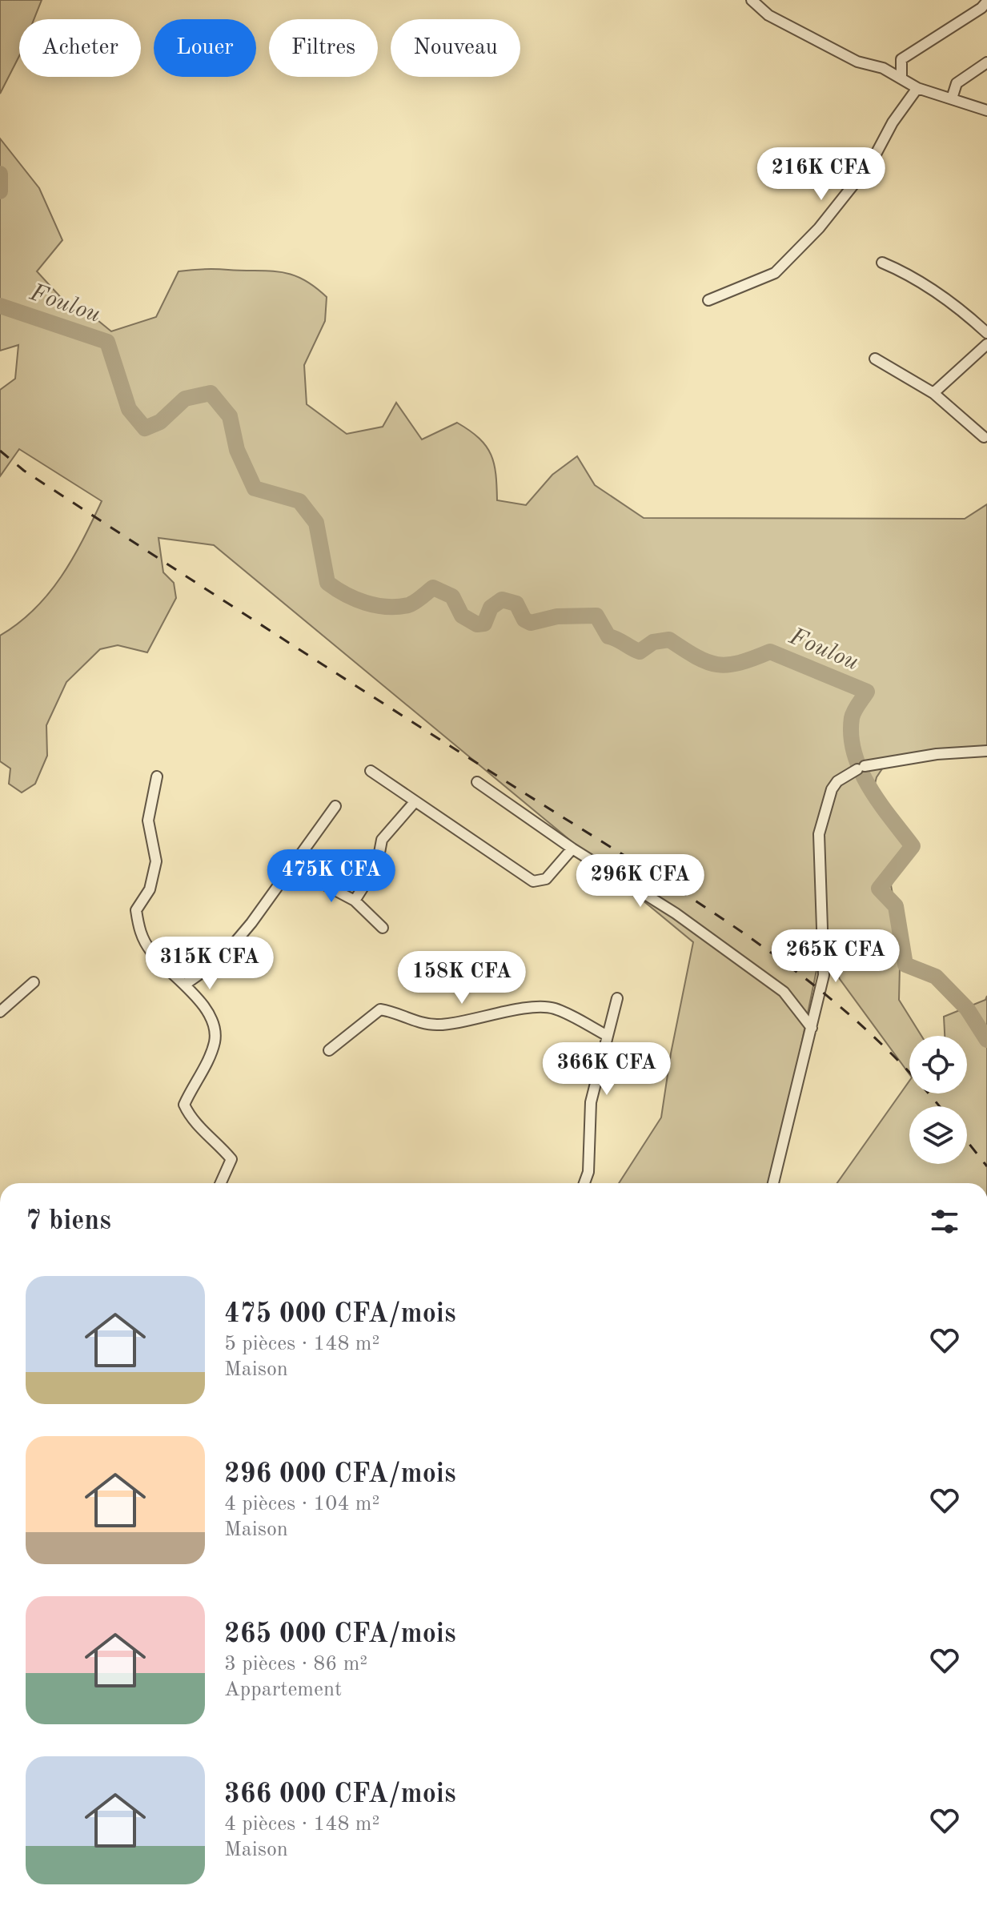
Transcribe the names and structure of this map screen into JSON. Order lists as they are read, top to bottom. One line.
{"water":["Foulou"],"page":{"chip":["Acheter","Louer","Filtres","Nouveau"],"price":["216K CFA","475K CFA","296K CFA","265K CFA","315K CFA","158K CFA","366K CFA"],"heading":"7 biens","list":[{"name":"475 000 CFA/mois","note":"5 pièces · 148 m² · Maison"},{"name":"296 000 CFA/mois","note":"4 pièces · 104 m² · Maison"},{"name":"265 000 CFA/mois","note":"3 pièces · 86 m² · Appartement"},{"name":"366 000 CFA/mois","note":"4 pièces · 148 m² · Maison"}]}}
